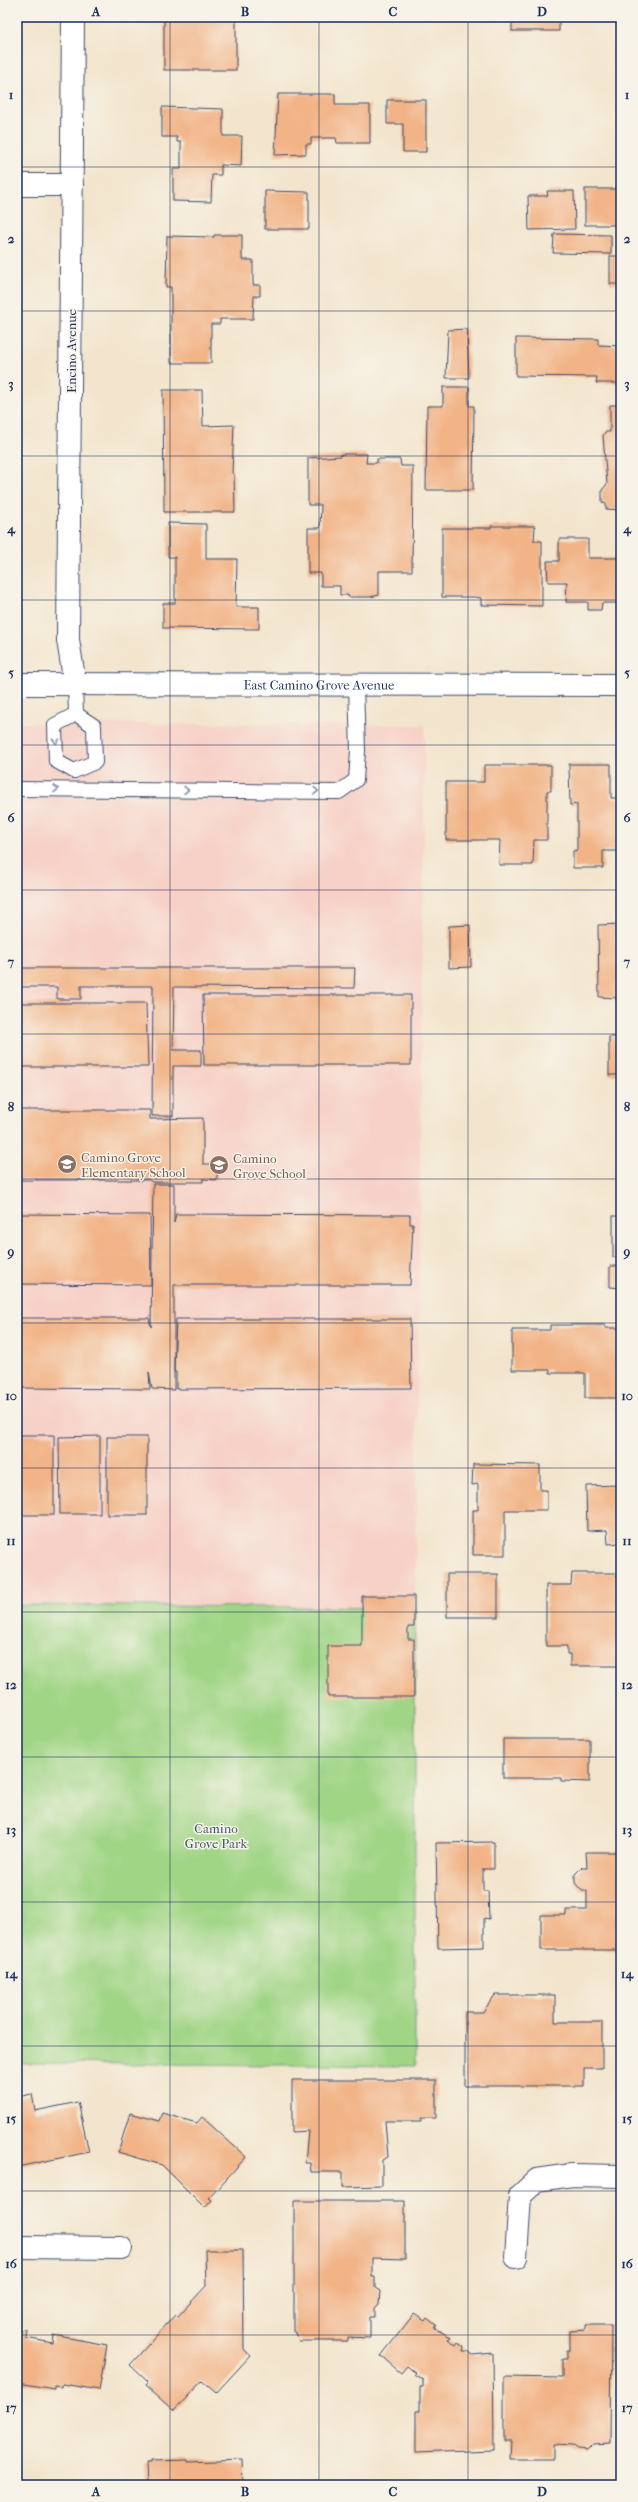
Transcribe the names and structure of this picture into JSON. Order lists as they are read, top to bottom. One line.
{"streets":{"street":["Encino Avenue","East Camino Grove Avenue"]},"crossings":[["Encino Avenue","East Camino Grove Avenue"]],"parks":["Camino Grove Park"],"places":{"school or university":["Camino Grove Elementary School","Camino Grove School"]},"grid":{"columns":["A","B","C","D"],"rows":["1","2","3","4","5","6","7","8","9","10","11","12","13","14","15","16","17"]}}
